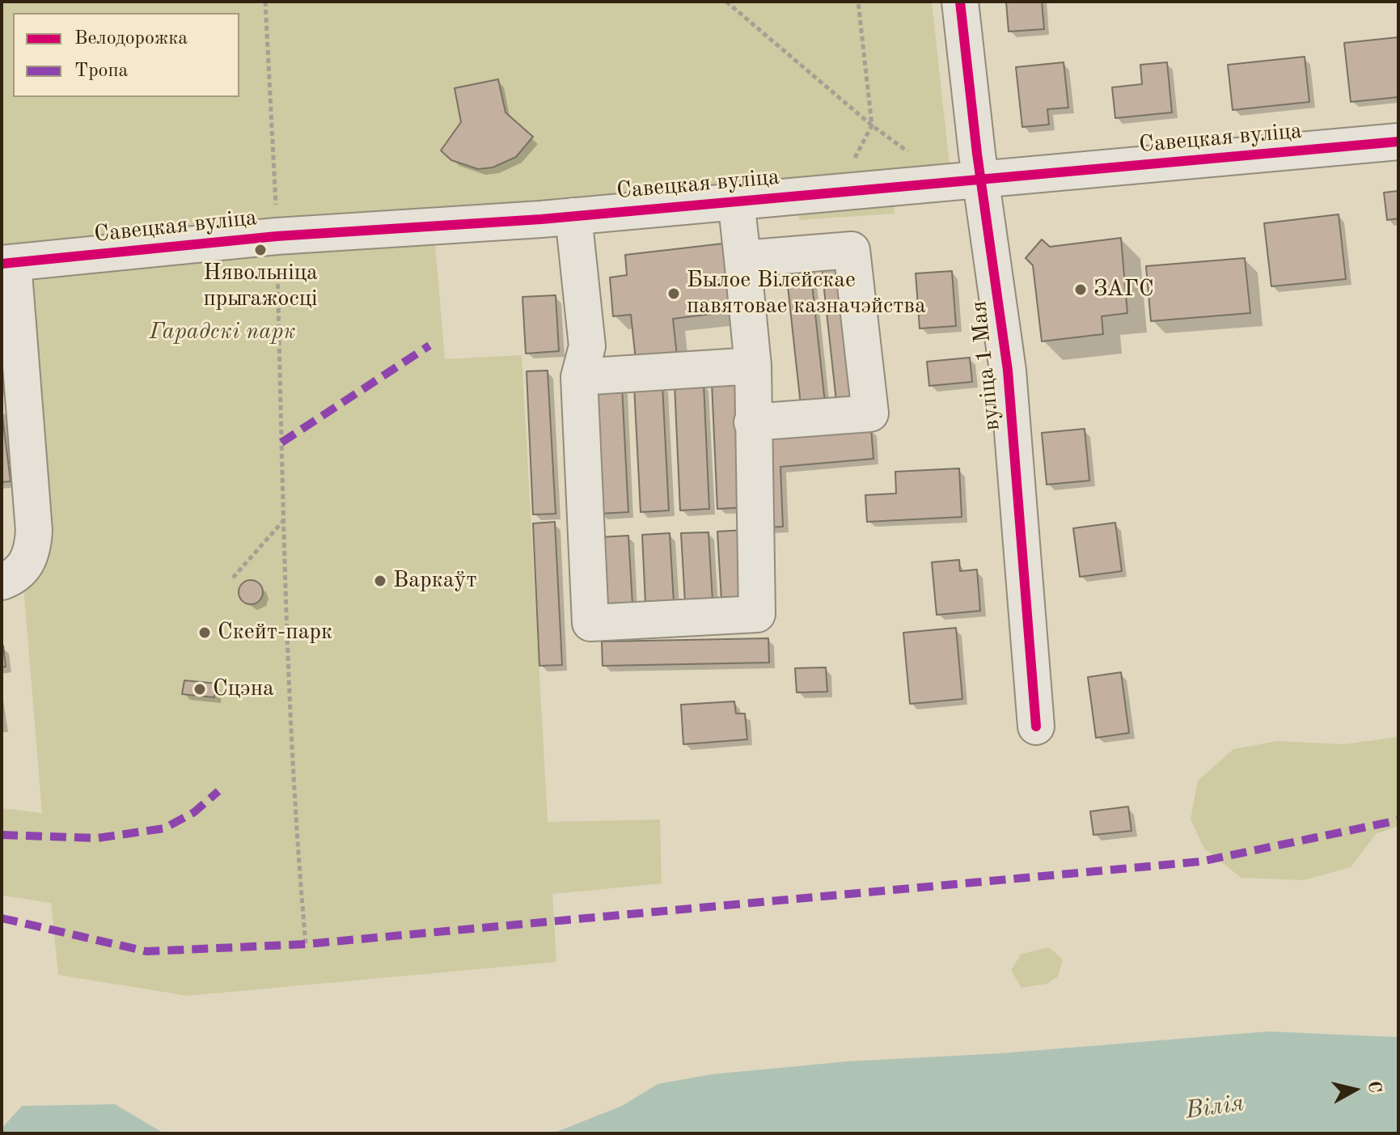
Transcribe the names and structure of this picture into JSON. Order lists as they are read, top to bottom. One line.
{"streets":{"street":["Савецкая вуліца","вуліца 1 Мая"]},"crossings":[["Савецкая вуліца","вуліца 1 Мая"]],"water":["Вілія"],"parks":["Гарадскі парк"],"places":["Нявольніца прыгажосці","ЗАГС","Былое Вілейскае павятовае казначэйства","Варкаўт","Скейт-парк","Сцэна"],"legend":["Велодорожка","Тропа"],"north":"right"}
